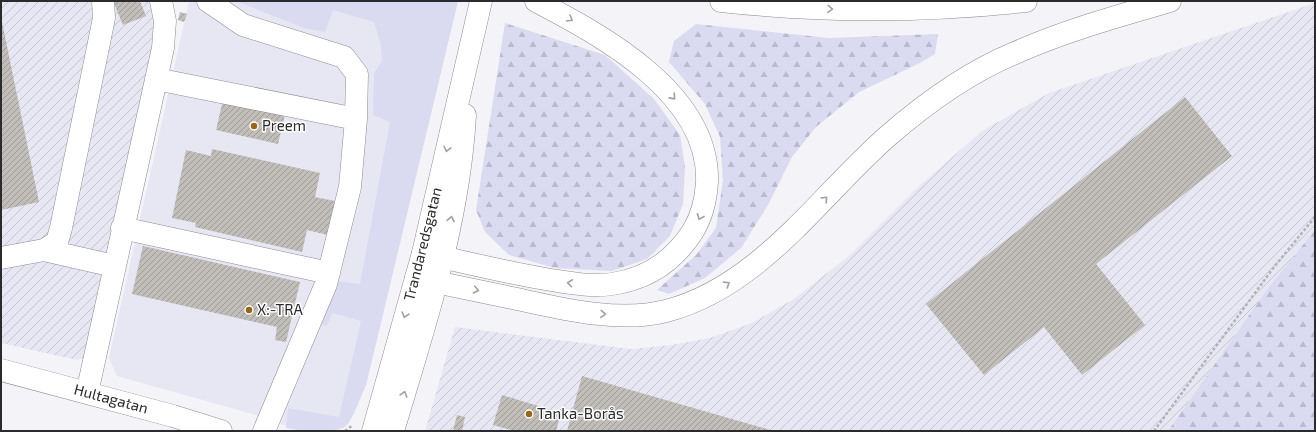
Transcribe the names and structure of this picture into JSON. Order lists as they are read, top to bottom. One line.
{"streets":{"main road":["Trandaredsgatan","Hultagatan"]},"places":["Preem","X:-TRA","Tanka-Borås"]}
